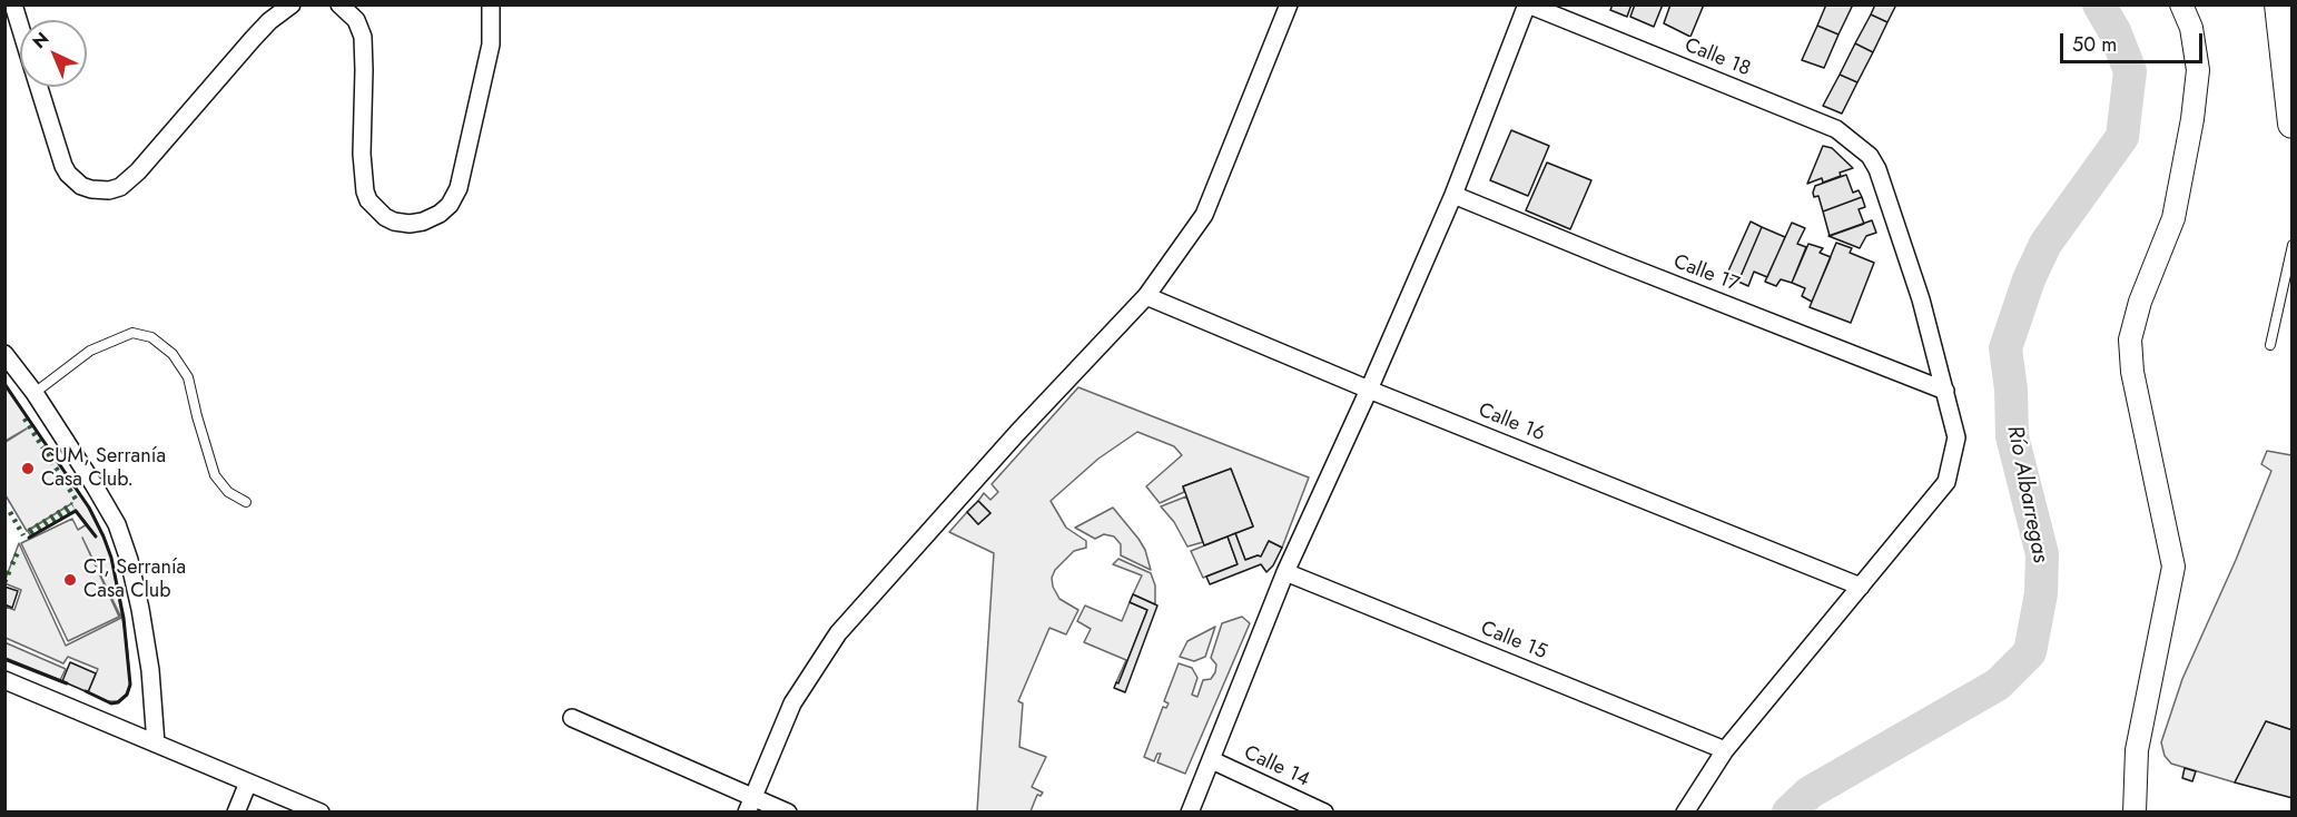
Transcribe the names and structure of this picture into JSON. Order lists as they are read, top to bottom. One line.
{"streets":{"street":["Calle 18","Calle 17","Calle 16","Calle 15","Calle 14"]},"crossings":[["Calle 18","Calle 17"]],"water":["Río Albarregas"],"places":["CUM, Serranía Casa Club.","CT, Serranía Casa Club"],"scale_bar":"50 m","north":"top left"}
